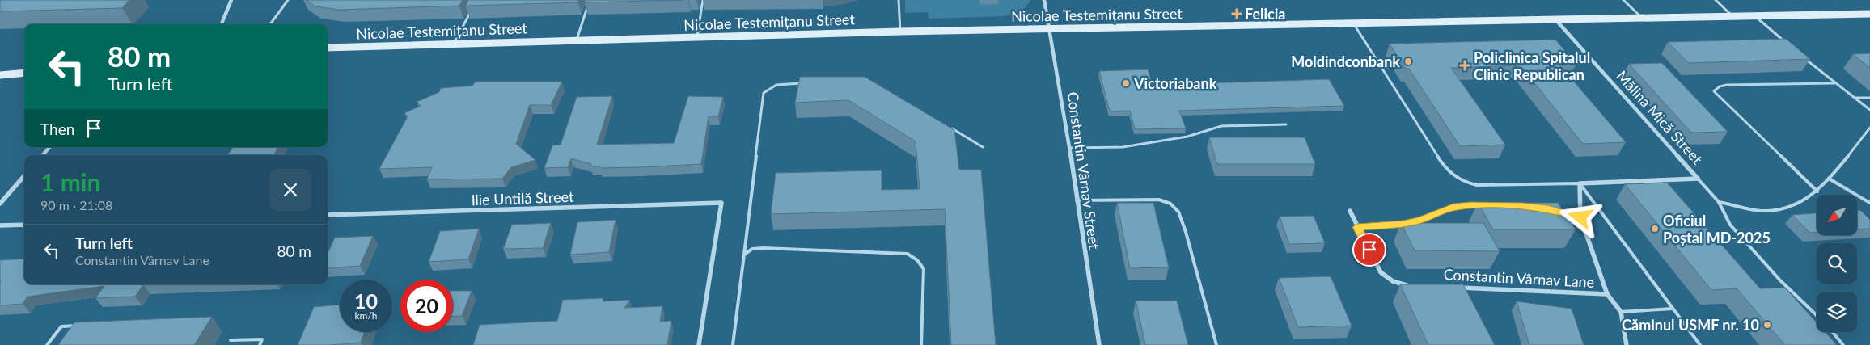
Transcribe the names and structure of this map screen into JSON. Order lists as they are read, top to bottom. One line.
{"streets":{"main road":["Nicolae Testemițanu Street"],"street":["Mălina Mică Street","Constantin Vârnav Street","Ilie Untilă Street","Constantin Vârnav Lane"]},"crossings":[["Nicolae Testemițanu Street","Mălina Mică Street"],["Nicolae Testemițanu Street","Constantin Vârnav Street"]],"places":{"health":["Felicia","Policlinica Spitalul Clinic Republican"],"other":["Moldindconbank","Victoriabank","Oficiul Poștal MD-2025","Căminul USMF nr. 10"]},"north":"bottom left","page":{"turn":["80 m","Turn left"],"then":"Then","heading":["1 min","90 m · 21:08"],"list":[{"name":"Turn left","note":"Constantin Vârnav Lane","value":"80 m"}],"speed":"10 km/h","limit":"20"}}
